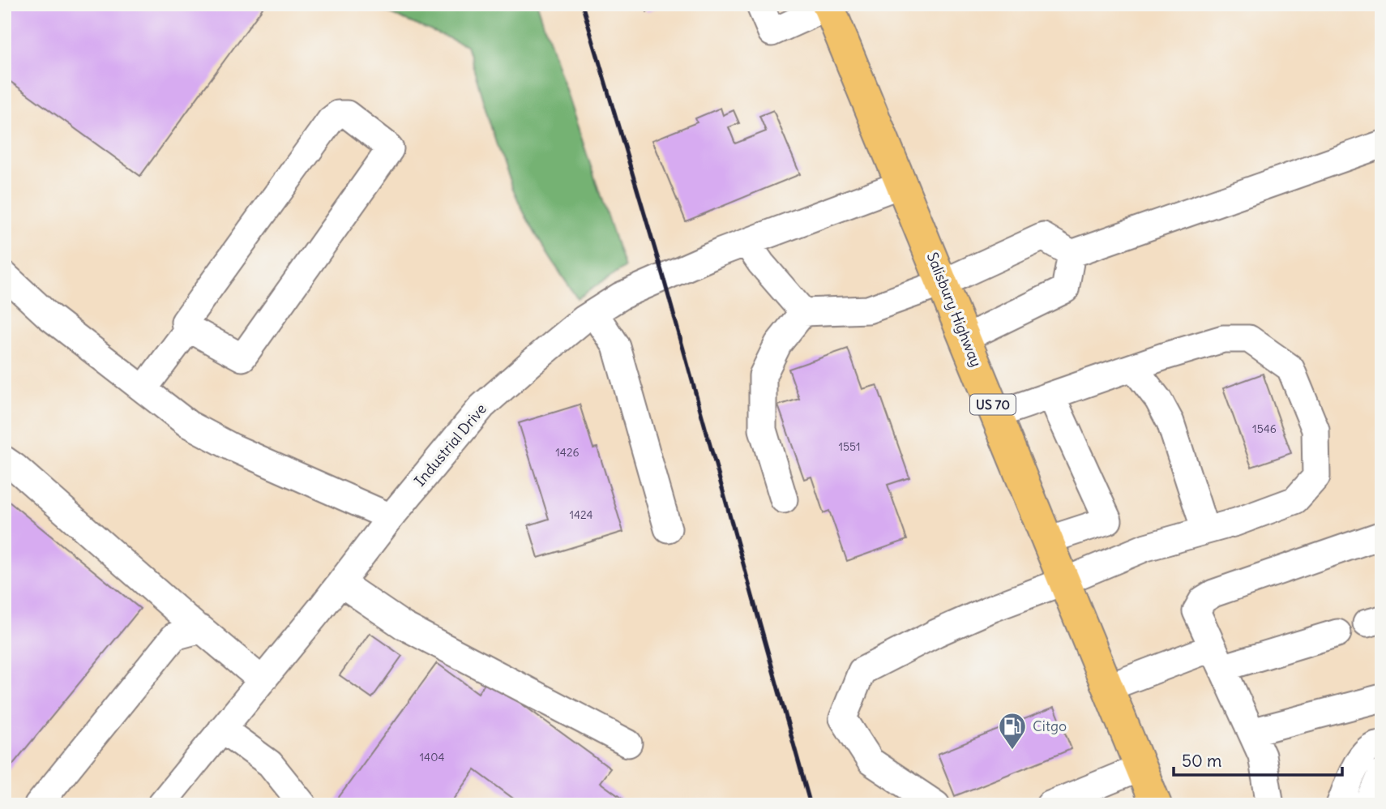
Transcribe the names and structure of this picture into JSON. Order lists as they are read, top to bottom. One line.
{"streets":{"highway":["Salisbury Highway","US 70"],"street":["Industrial Drive"]},"crossings":[["Salisbury Highway","Industrial Drive"]],"places":{"fuel station":["Citgo"]},"house_numbers":["1546","1551","1426","1424","1404"],"scale_bar":"50 m"}
